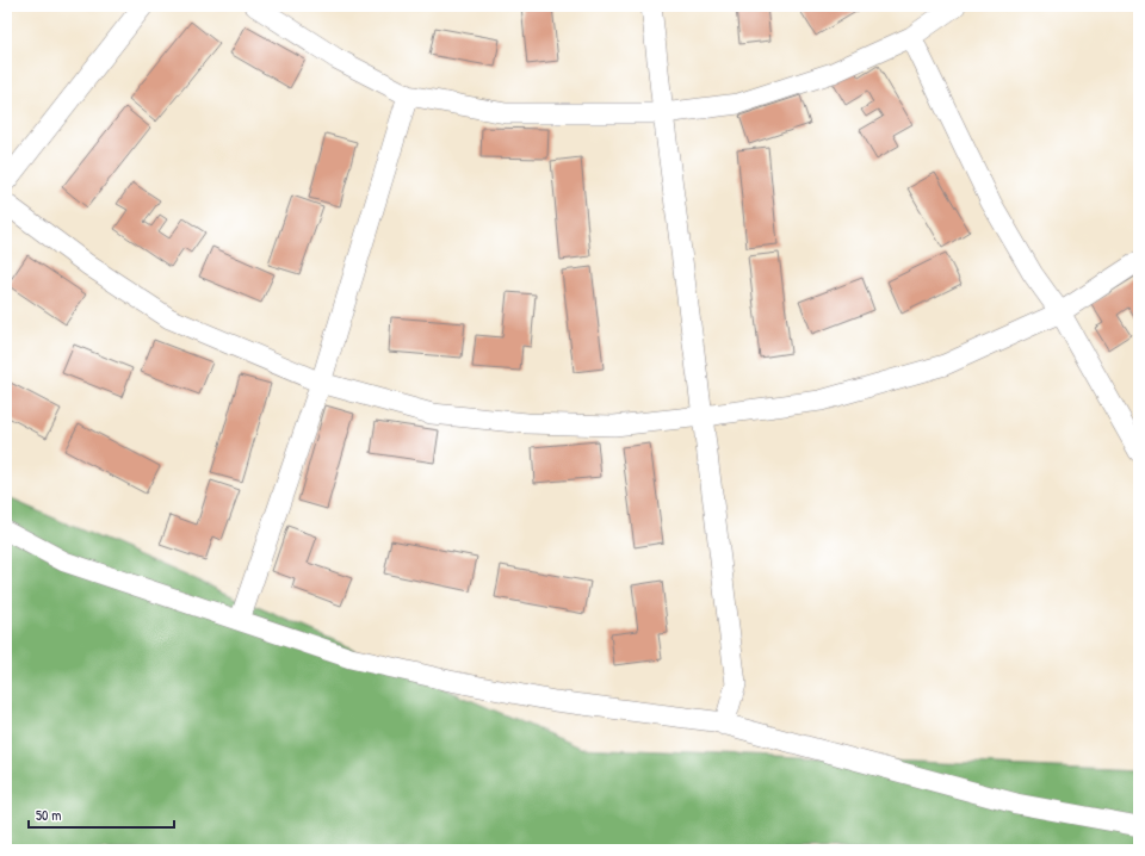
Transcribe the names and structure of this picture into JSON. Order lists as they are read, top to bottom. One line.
{"scale_bar":"50 m"}
